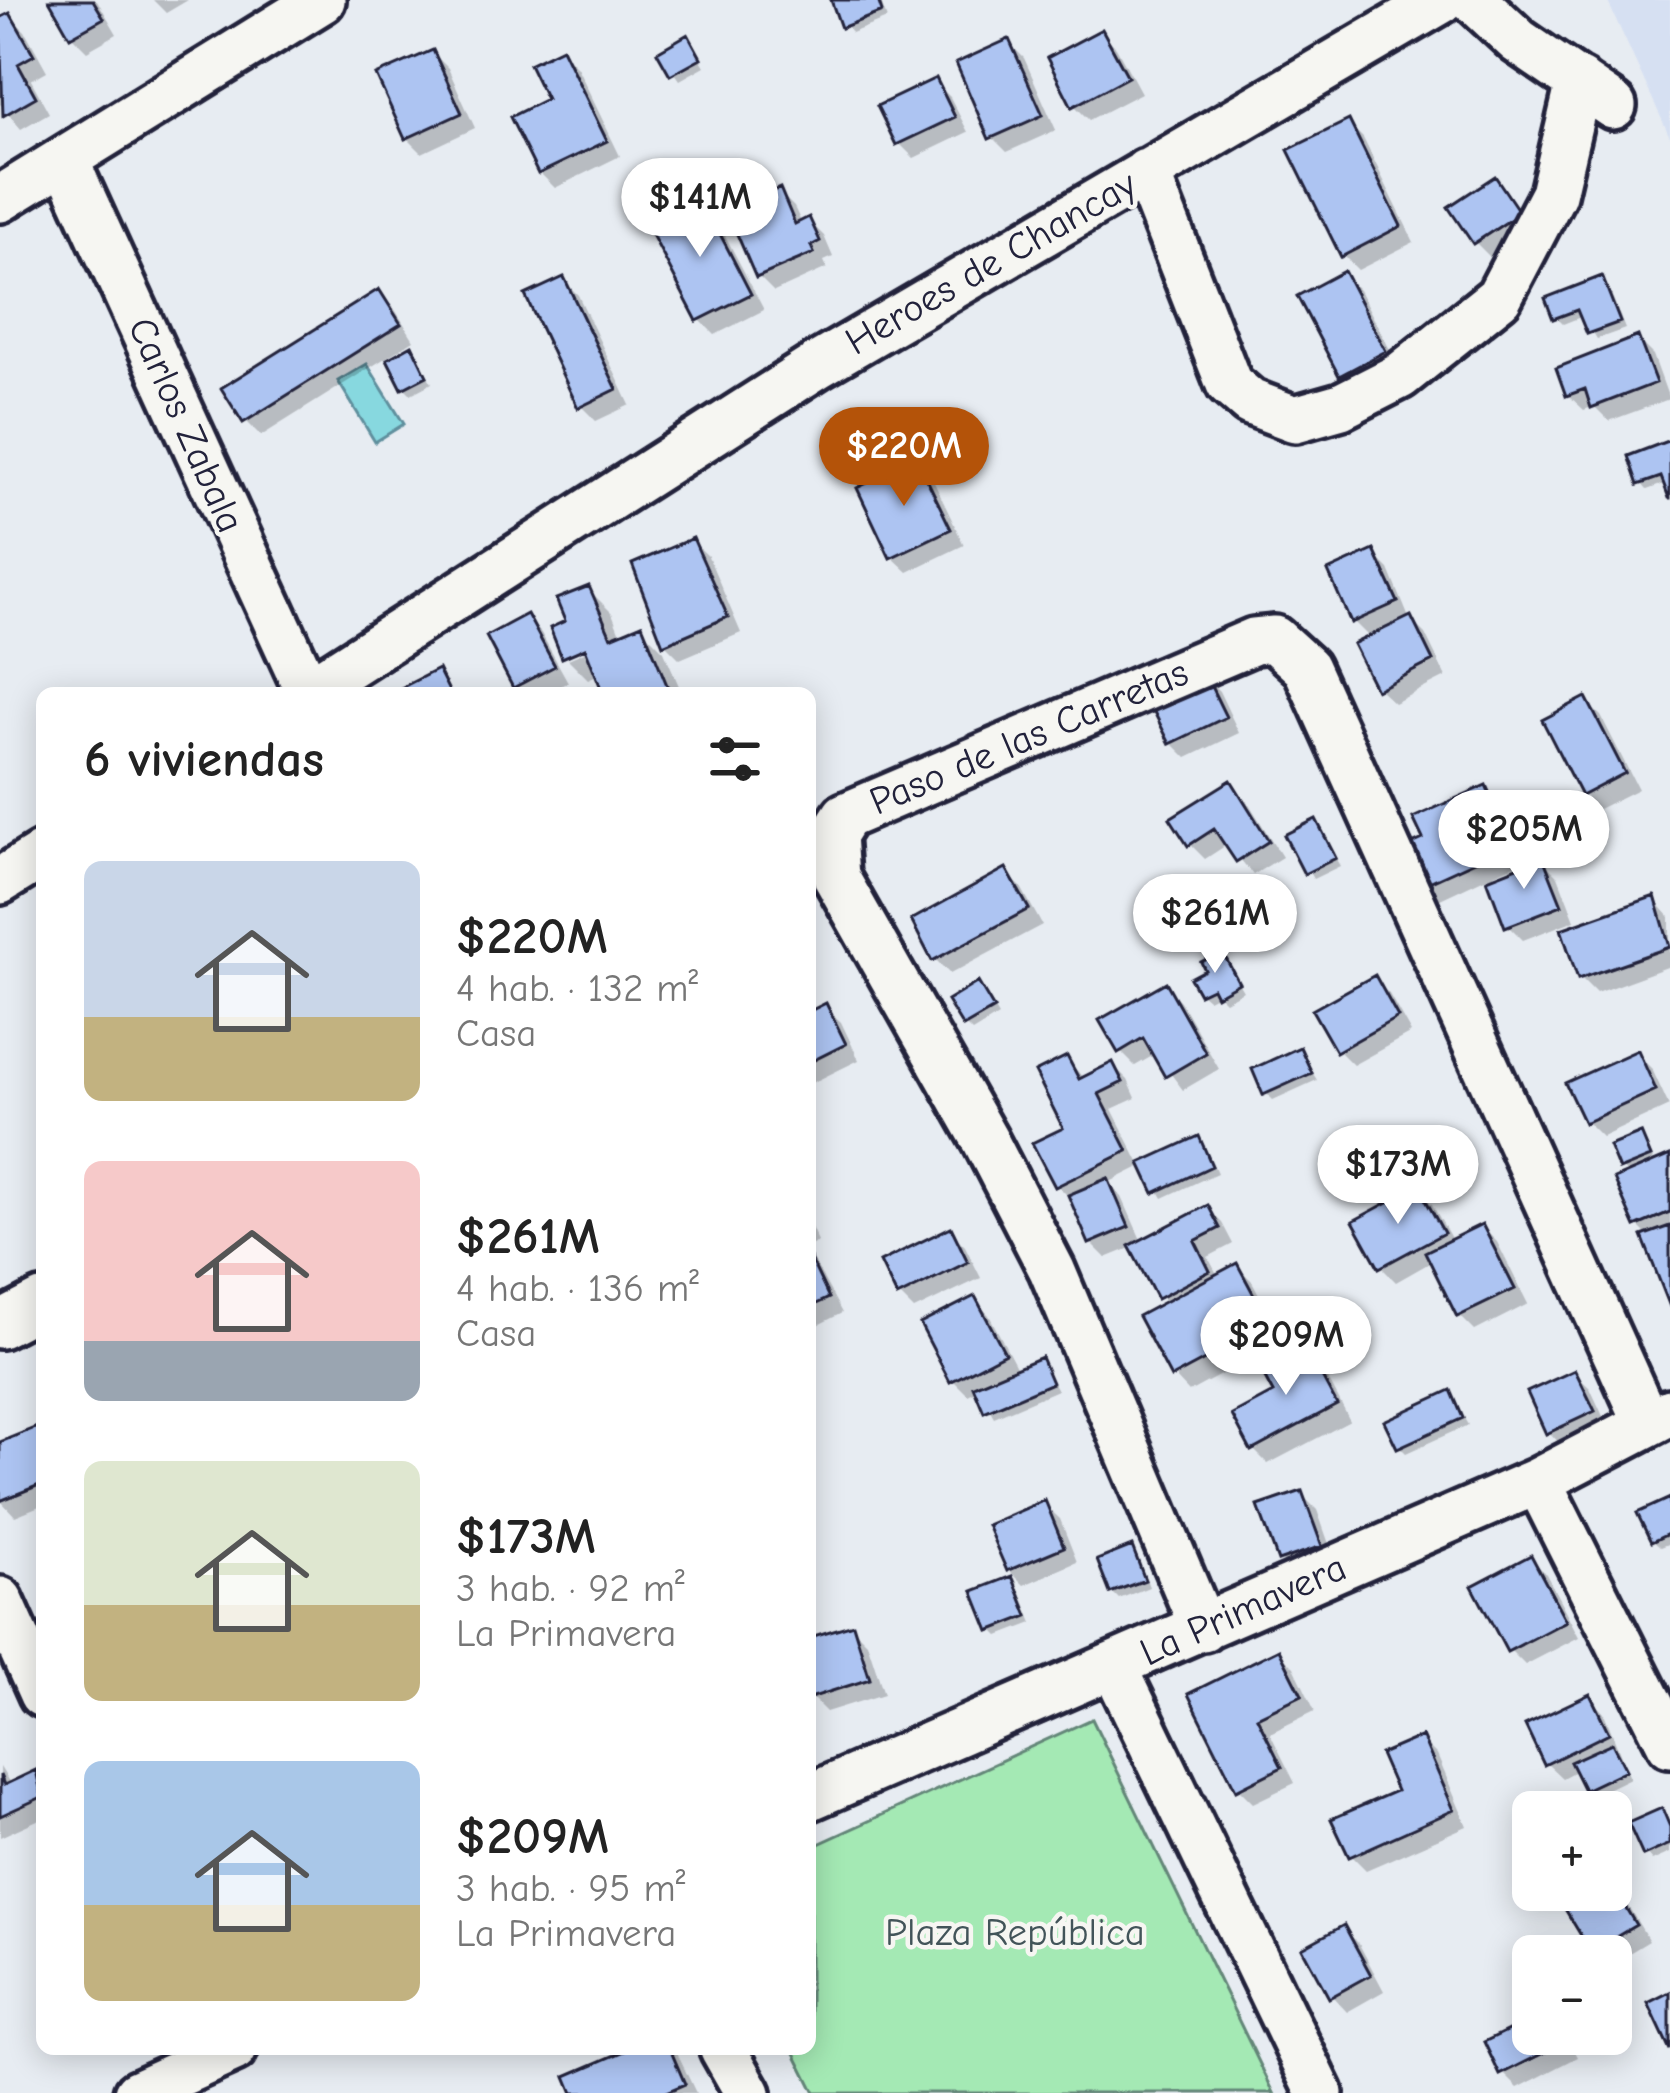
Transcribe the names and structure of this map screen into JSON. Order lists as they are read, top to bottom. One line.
{"streets":{"street":["Heroes de Chancay","Carlos Zabala","Paso de las Carretas","La Primavera"]},"crossings":[["Paso de las Carretas","La Primavera"]],"parks":["Plaza República"],"page":{"price":["$141M","$220M","$205M","$261M","$173M","$209M"],"heading":"6 viviendas","list":[{"name":"$220M","note":"4 hab. · 132 m² · Casa"},{"name":"$261M","note":"4 hab. · 136 m² · Casa"},{"name":"$173M","note":"3 hab. · 92 m² · La Primavera"},{"name":"$209M","note":"3 hab. · 95 m² · La Primavera"}],"map_buttons":["+","−"]}}
